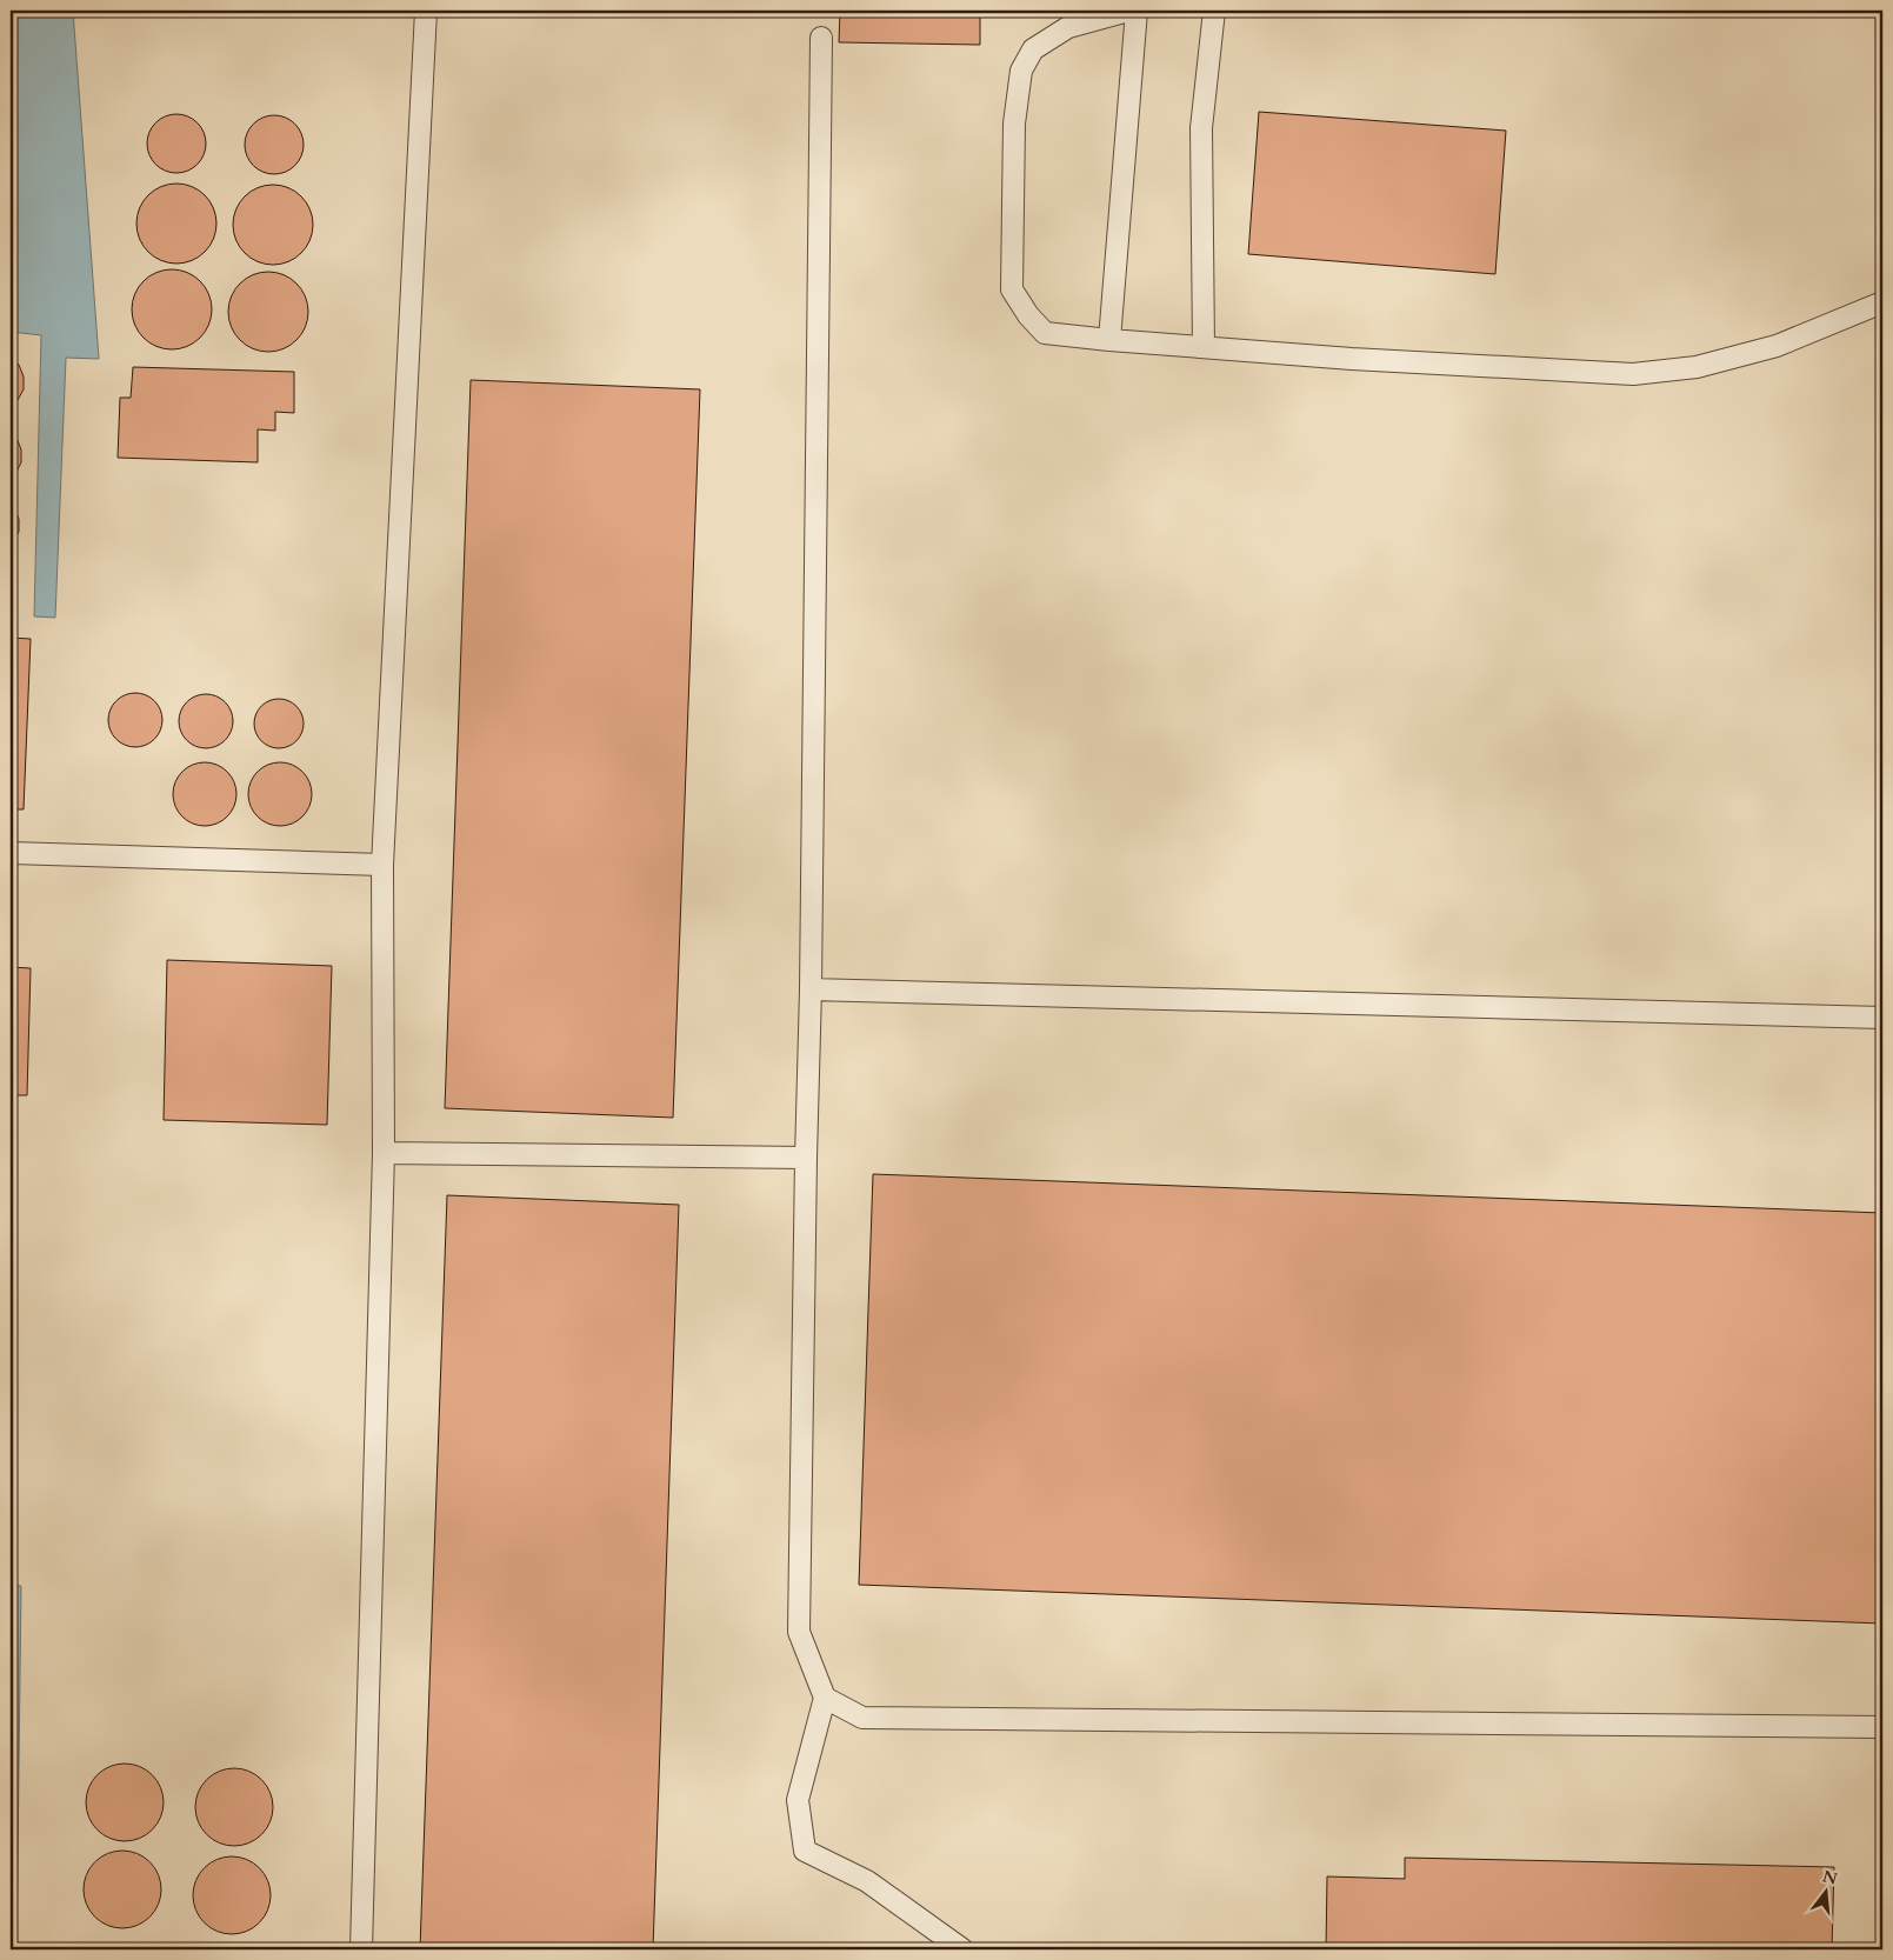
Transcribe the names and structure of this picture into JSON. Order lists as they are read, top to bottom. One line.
{"north":"top"}
